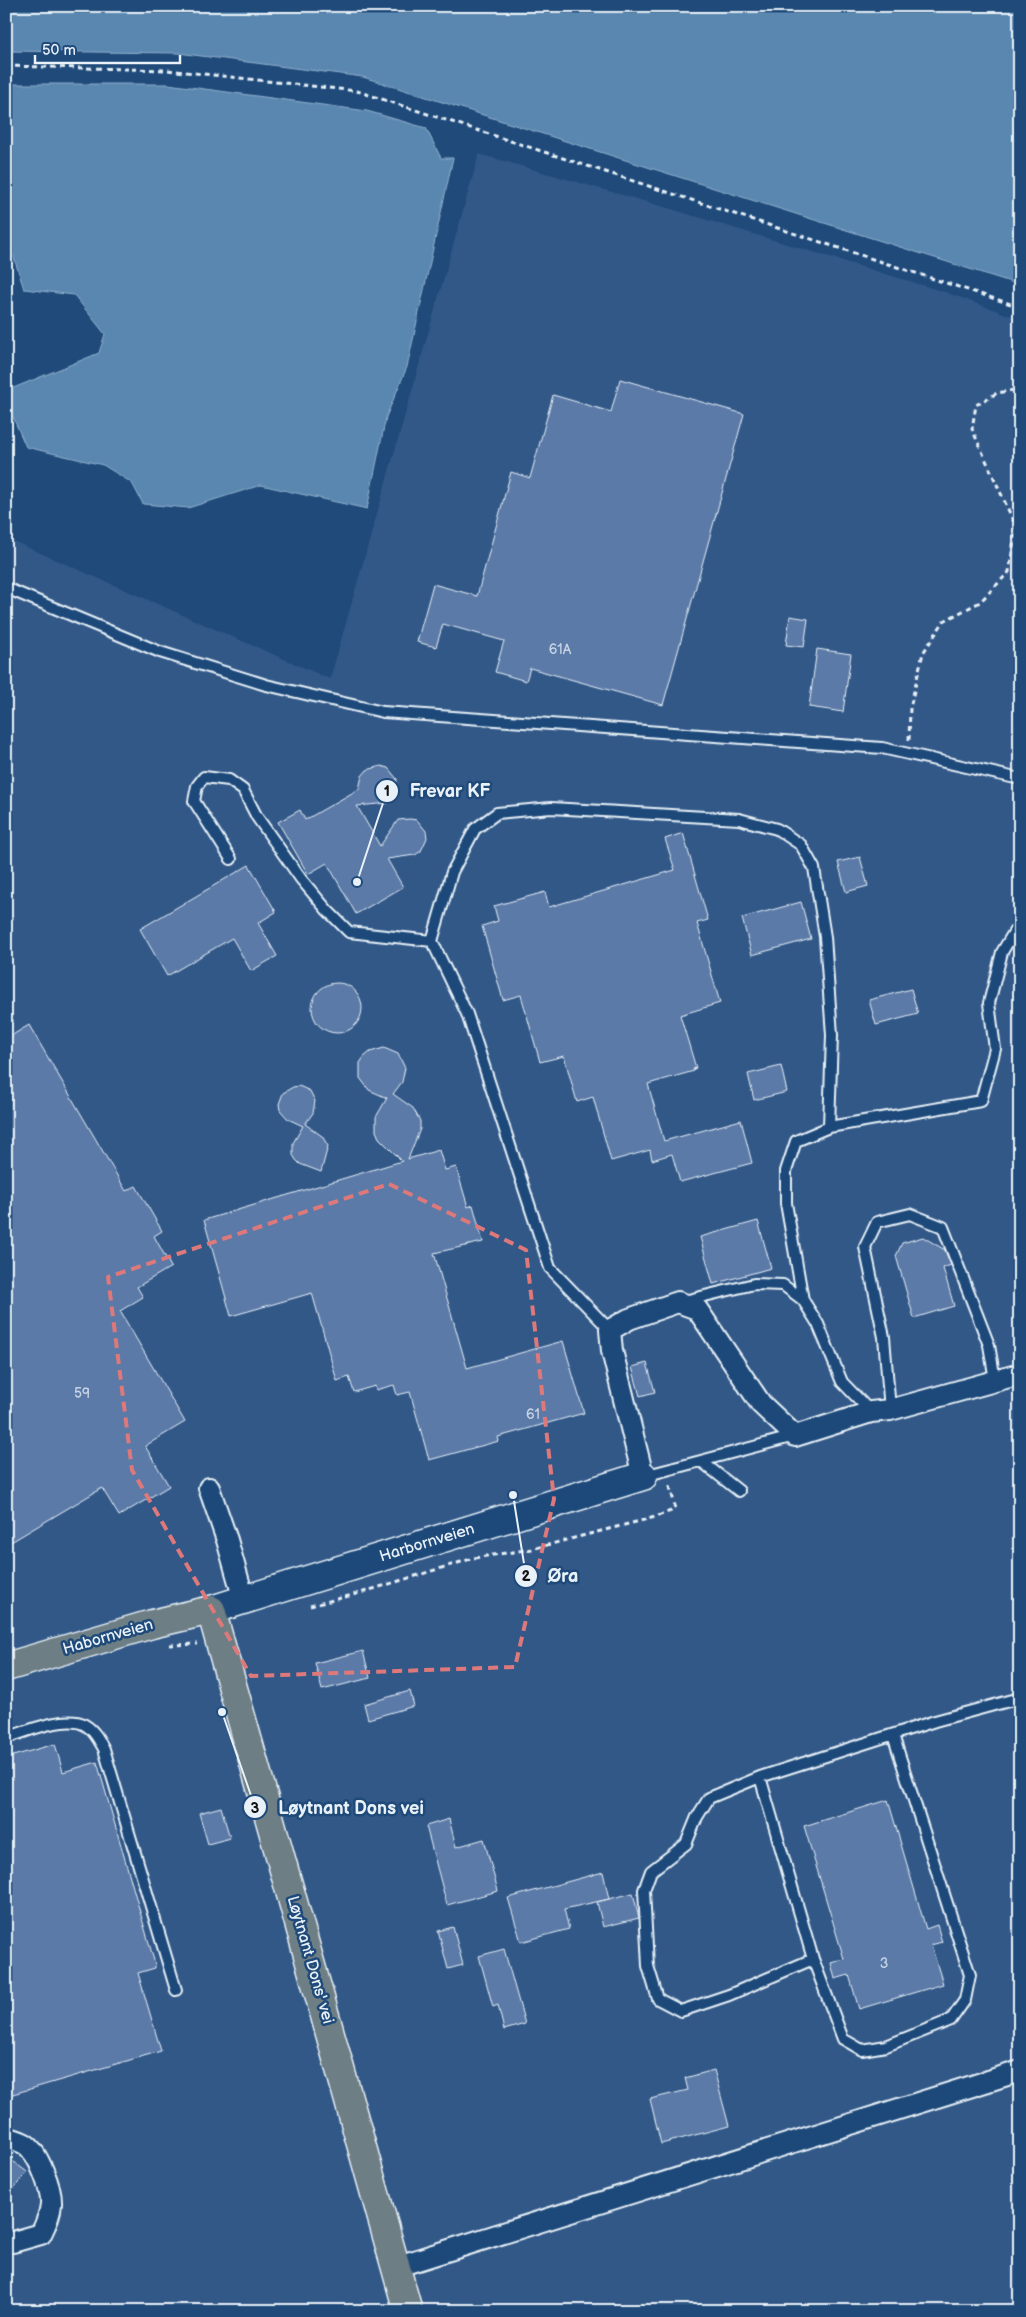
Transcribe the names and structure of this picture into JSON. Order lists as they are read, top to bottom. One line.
{"streets":{"highway":["Habornveien","Løytnant Dons' vei"],"street":["Harbornveien"]},"crossings":[["Harbornveien","Habornveien"],["Harbornveien","Løytnant Dons' vei"],["Habornveien","Løytnant Dons' vei"]],"places":["Frevar KF","Øra","Løytnant Dons vei"],"house_numbers":["61A","59","61","3"],"scale_bar":"50 m"}
